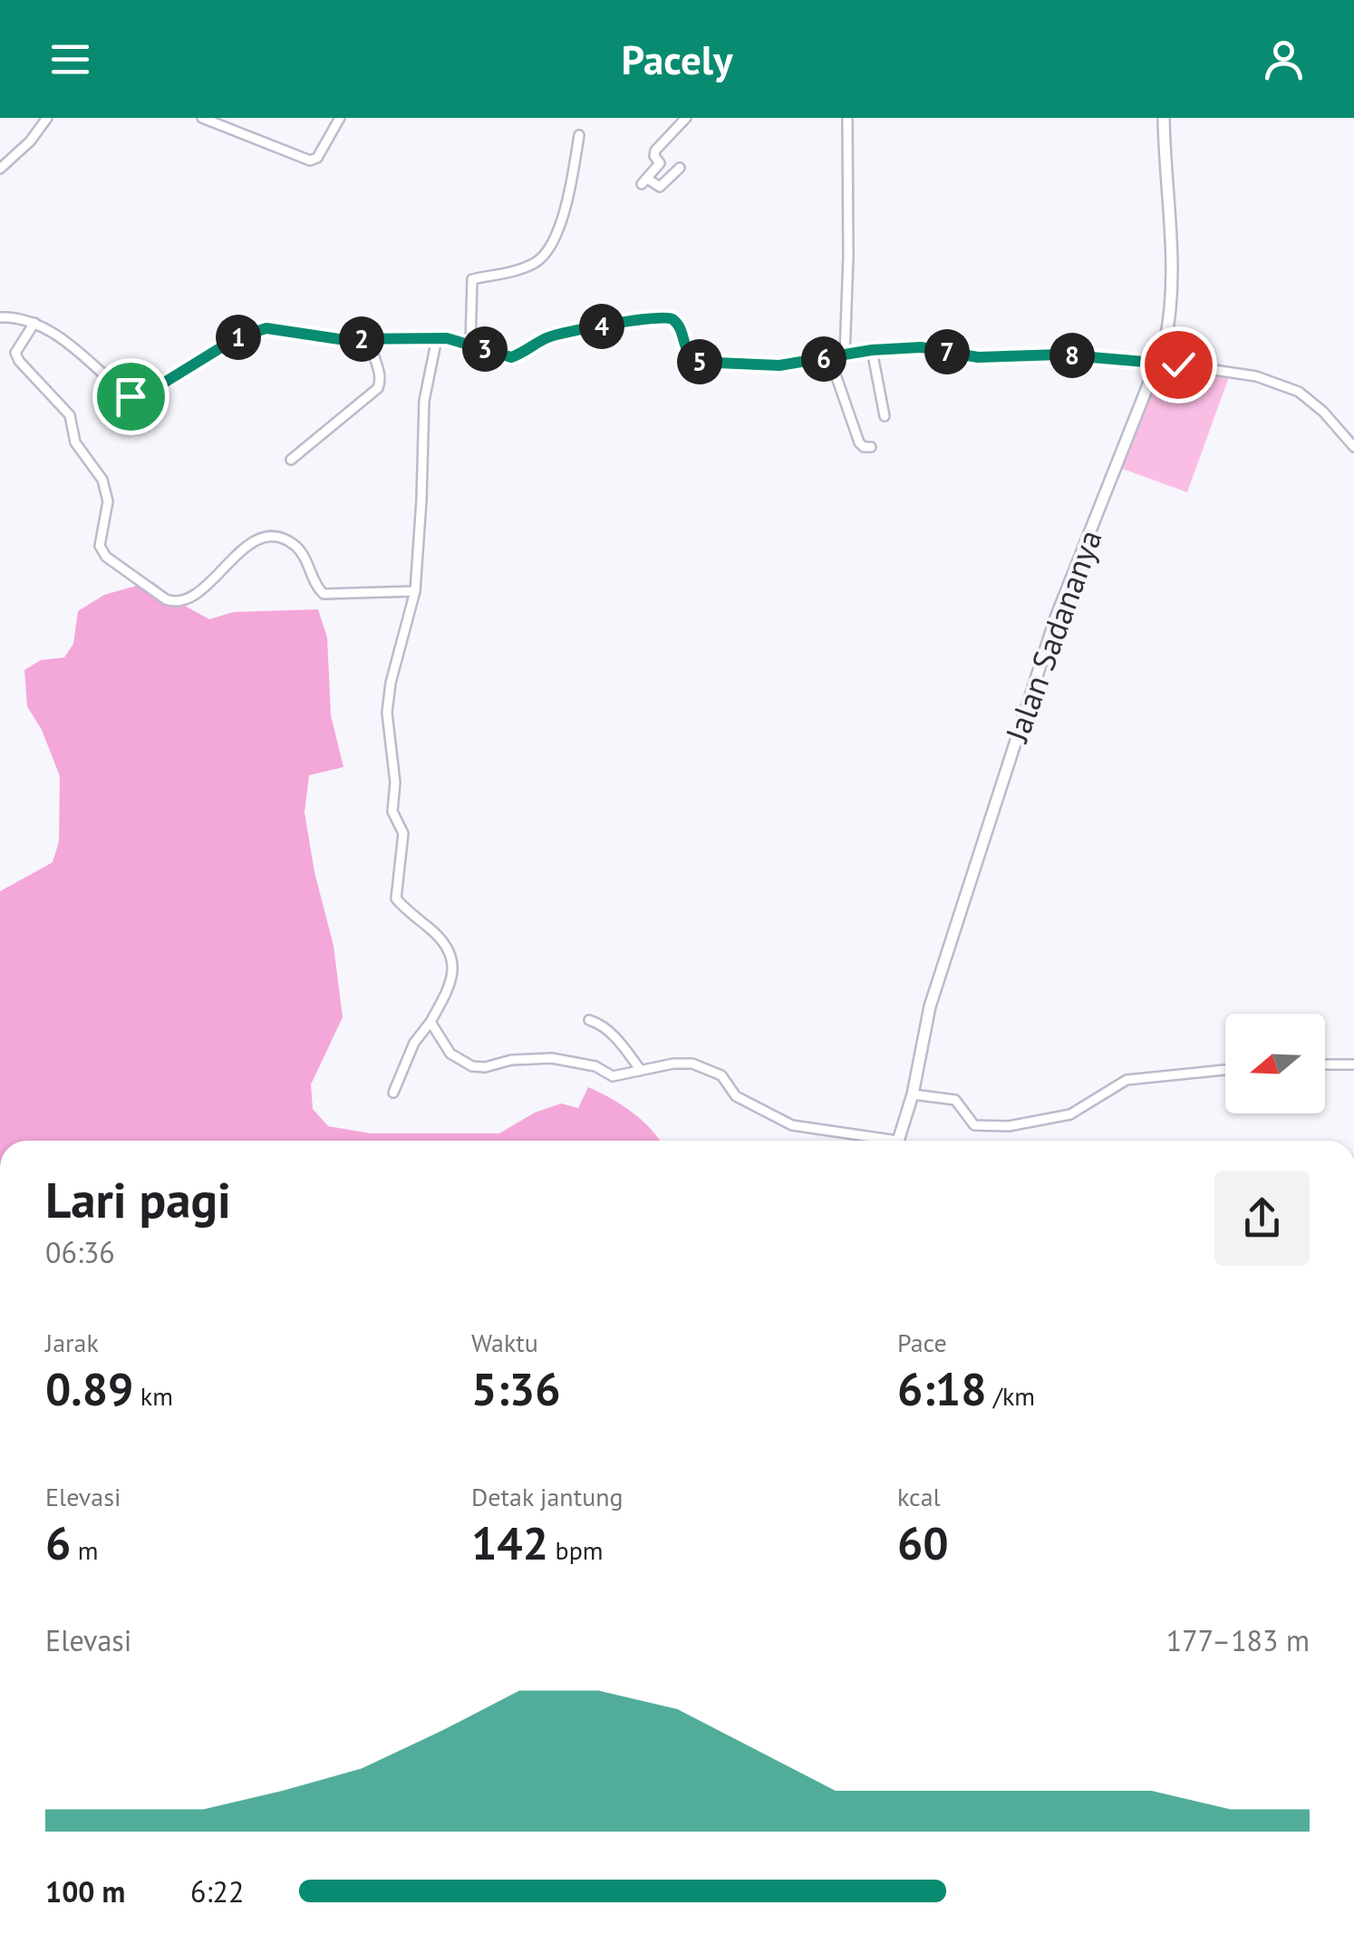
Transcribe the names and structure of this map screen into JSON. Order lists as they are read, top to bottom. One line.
{"streets":{"street":["Jalan Sadananya"]},"north":"left","page":{"header":"Pacely","pins":["4","1","2","3","7","8","6","5"],"heading":["Lari pagi","06:36"],"stats":[["Jarak","0.89 km"],["Waktu","5:36"],["Pace","6:18 /km"],["Elevasi","6 m"],["Detak jantung","142 bpm"],["kcal","60"]],"chart":["Elevasi","177–183 m"],"list":[{"name":"100 m","note":"6:22"}]}}
